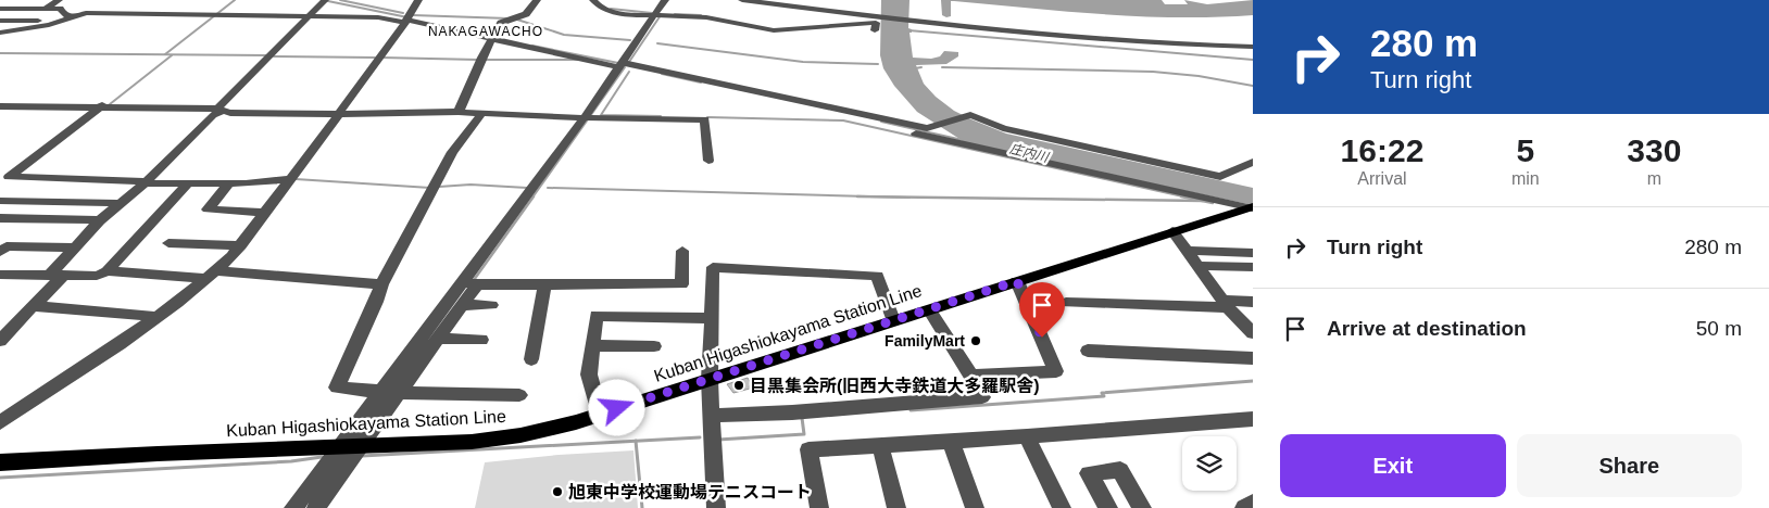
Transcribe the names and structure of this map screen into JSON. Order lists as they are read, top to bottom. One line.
{"streets":{"main road":["Kuban Higashiokayama Station Line"]},"districts":["NAKAGAWACHO"],"water":["庄内川"],"places":["FamilyMart","目黒集会所(旧西大寺鉄道大多羅駅舎)","旭東中学校運動場テニスコート"],"page":{"turn":["280 m","Turn right"],"eta":["16:22","Arrival","5","min","330","m"],"list":[{"name":"Turn right","value":"280 m"},{"name":"Arrive at destination","value":"50 m"}],"buttons":["Exit","Share"]}}
